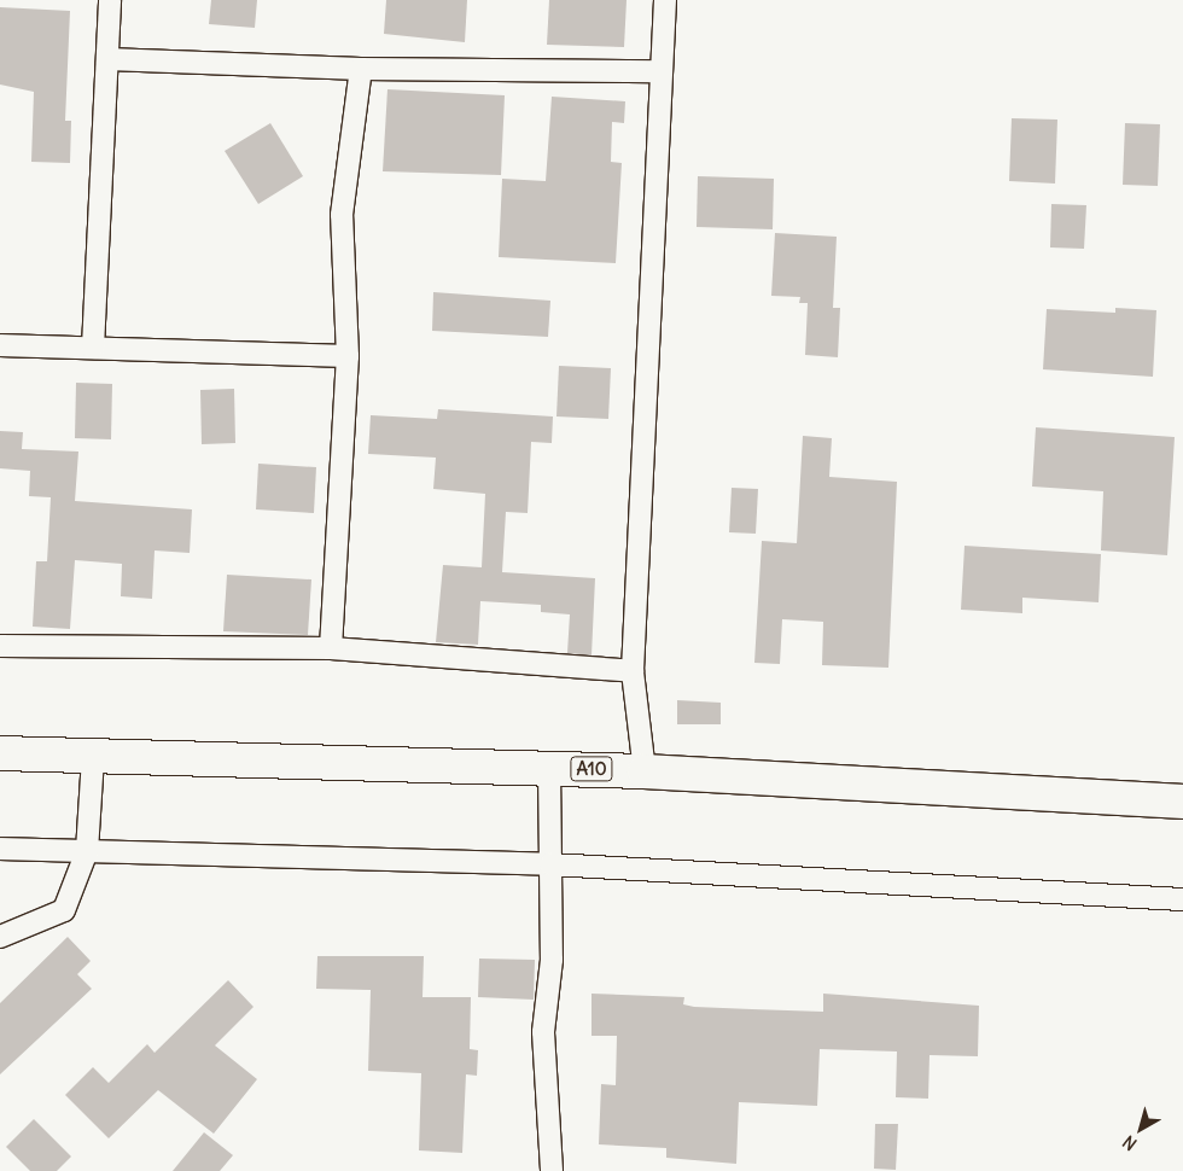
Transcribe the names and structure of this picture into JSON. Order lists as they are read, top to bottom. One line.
{"streets":{"main road":["A10"]},"north":"bottom left"}
